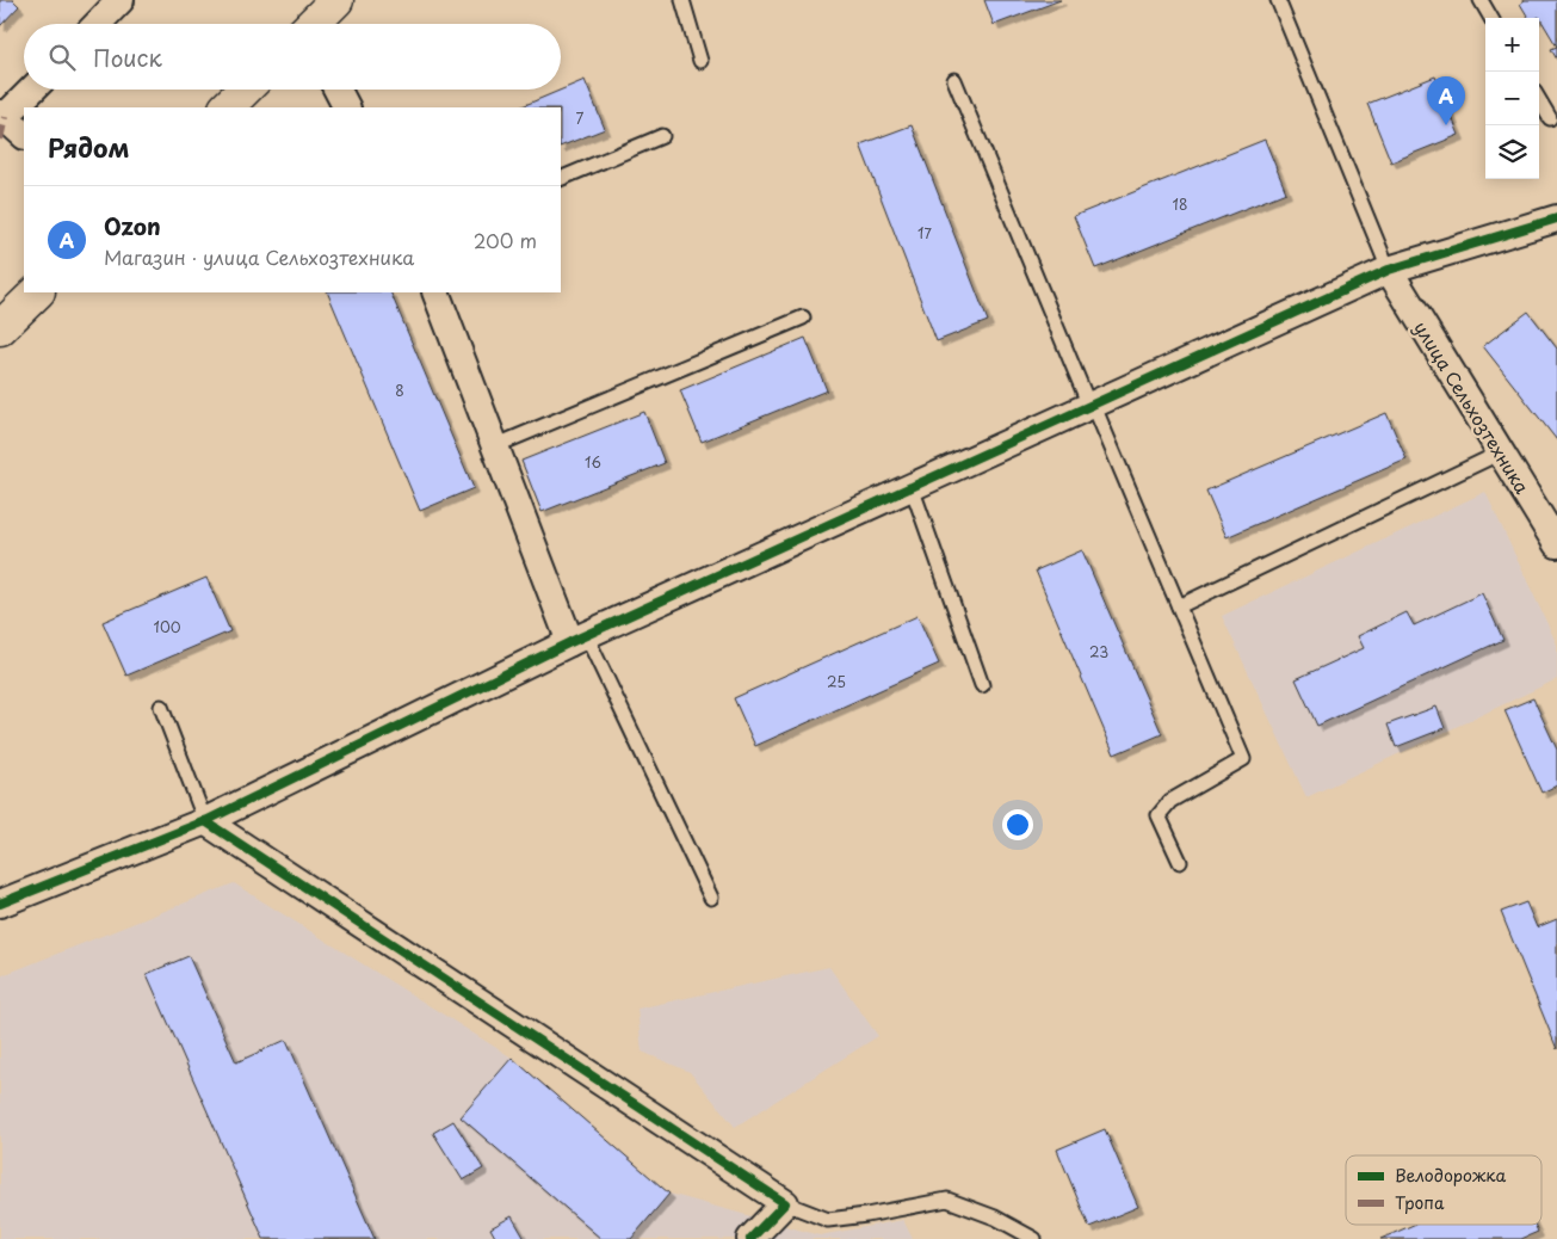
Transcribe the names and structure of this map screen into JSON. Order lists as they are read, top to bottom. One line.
{"streets":{"street":["улица Сельхозтехника"]},"house_numbers":["7","18","17","8","16","100","23","25"],"legend":["Велодорожка","Тропа"],"page":{"map_buttons":["+","−"],"search":"Поиск","pins":"A","heading":"Рядом","list":[{"mark":"A","name":"Ozon","note":"Магазин · улица Сельхозтехника","value":"200 m"}]}}
